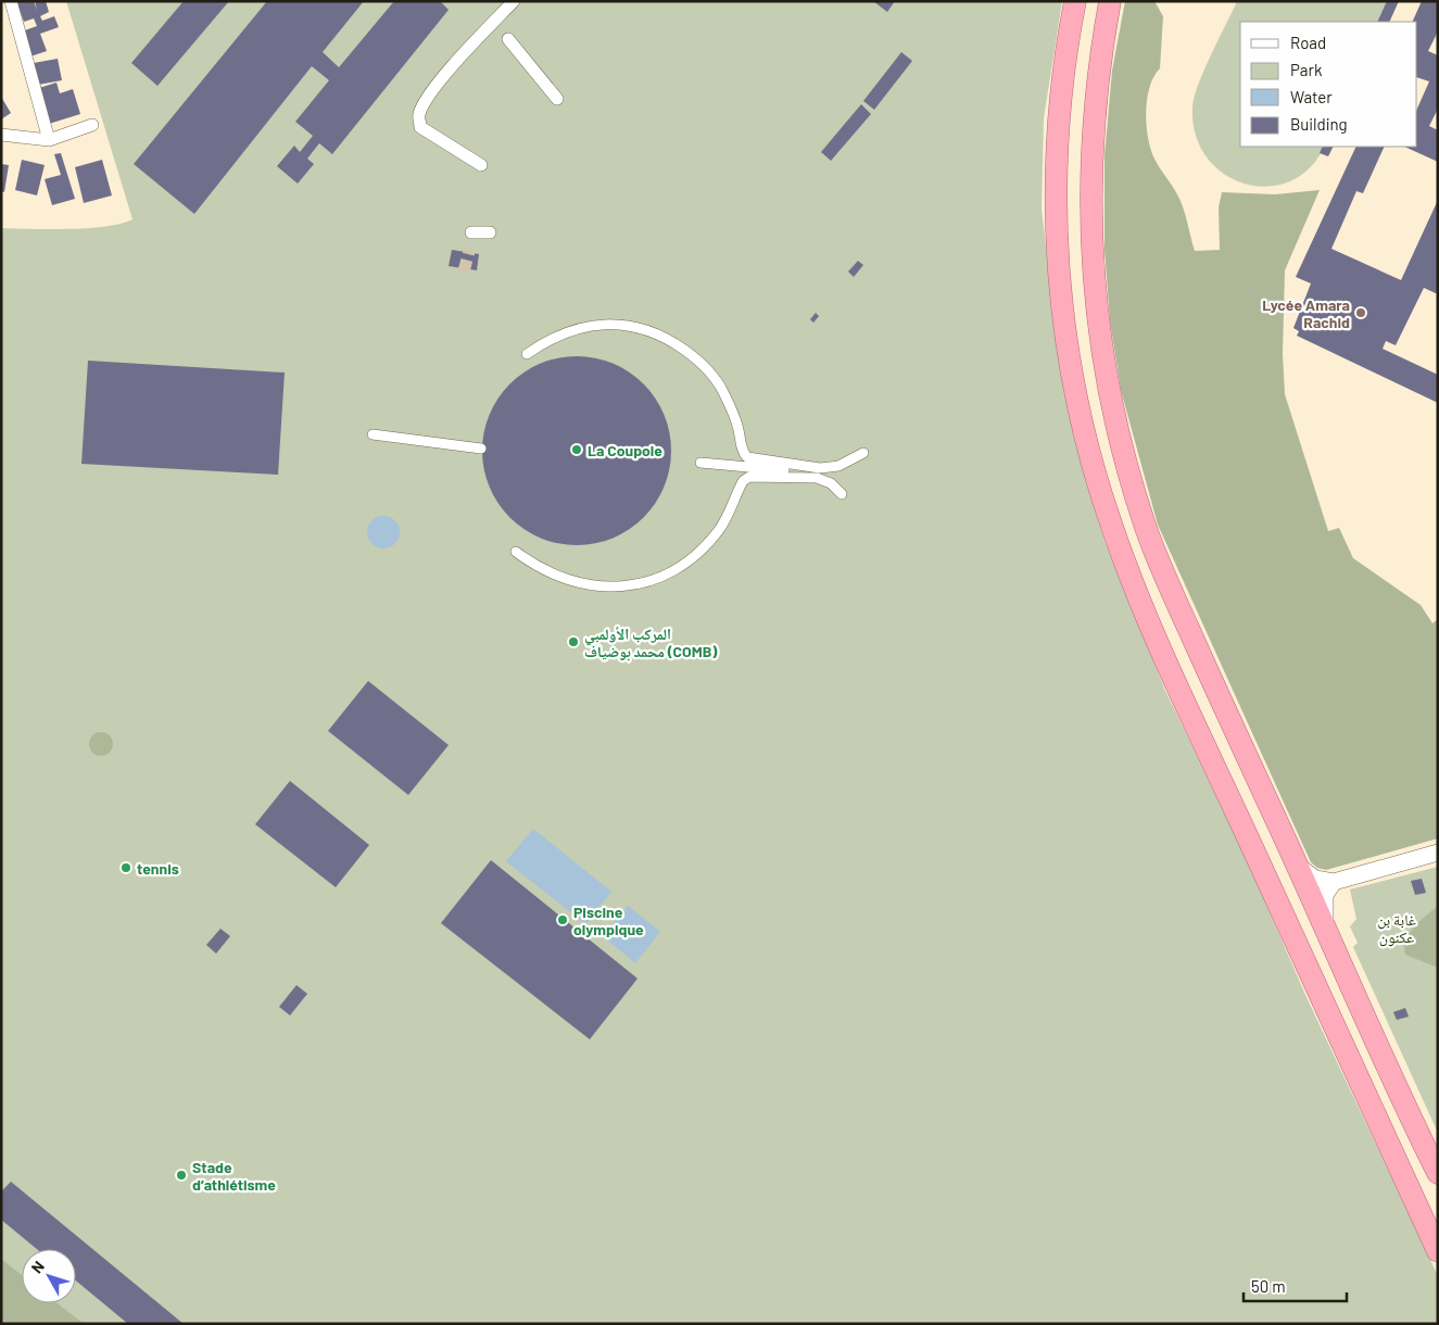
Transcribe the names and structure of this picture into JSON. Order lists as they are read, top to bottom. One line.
{"parks":["غابة بن عكنون"],"places":["Lycée Amara Rachid","La Coupole","المركب الأولمبي محمد بوضياف (COMB)","tennis","Piscine olympique","Stade d’athlétisme"],"legend":["Road","Park","Water","Building"],"scale_bar":"50 m","north":"top left"}
